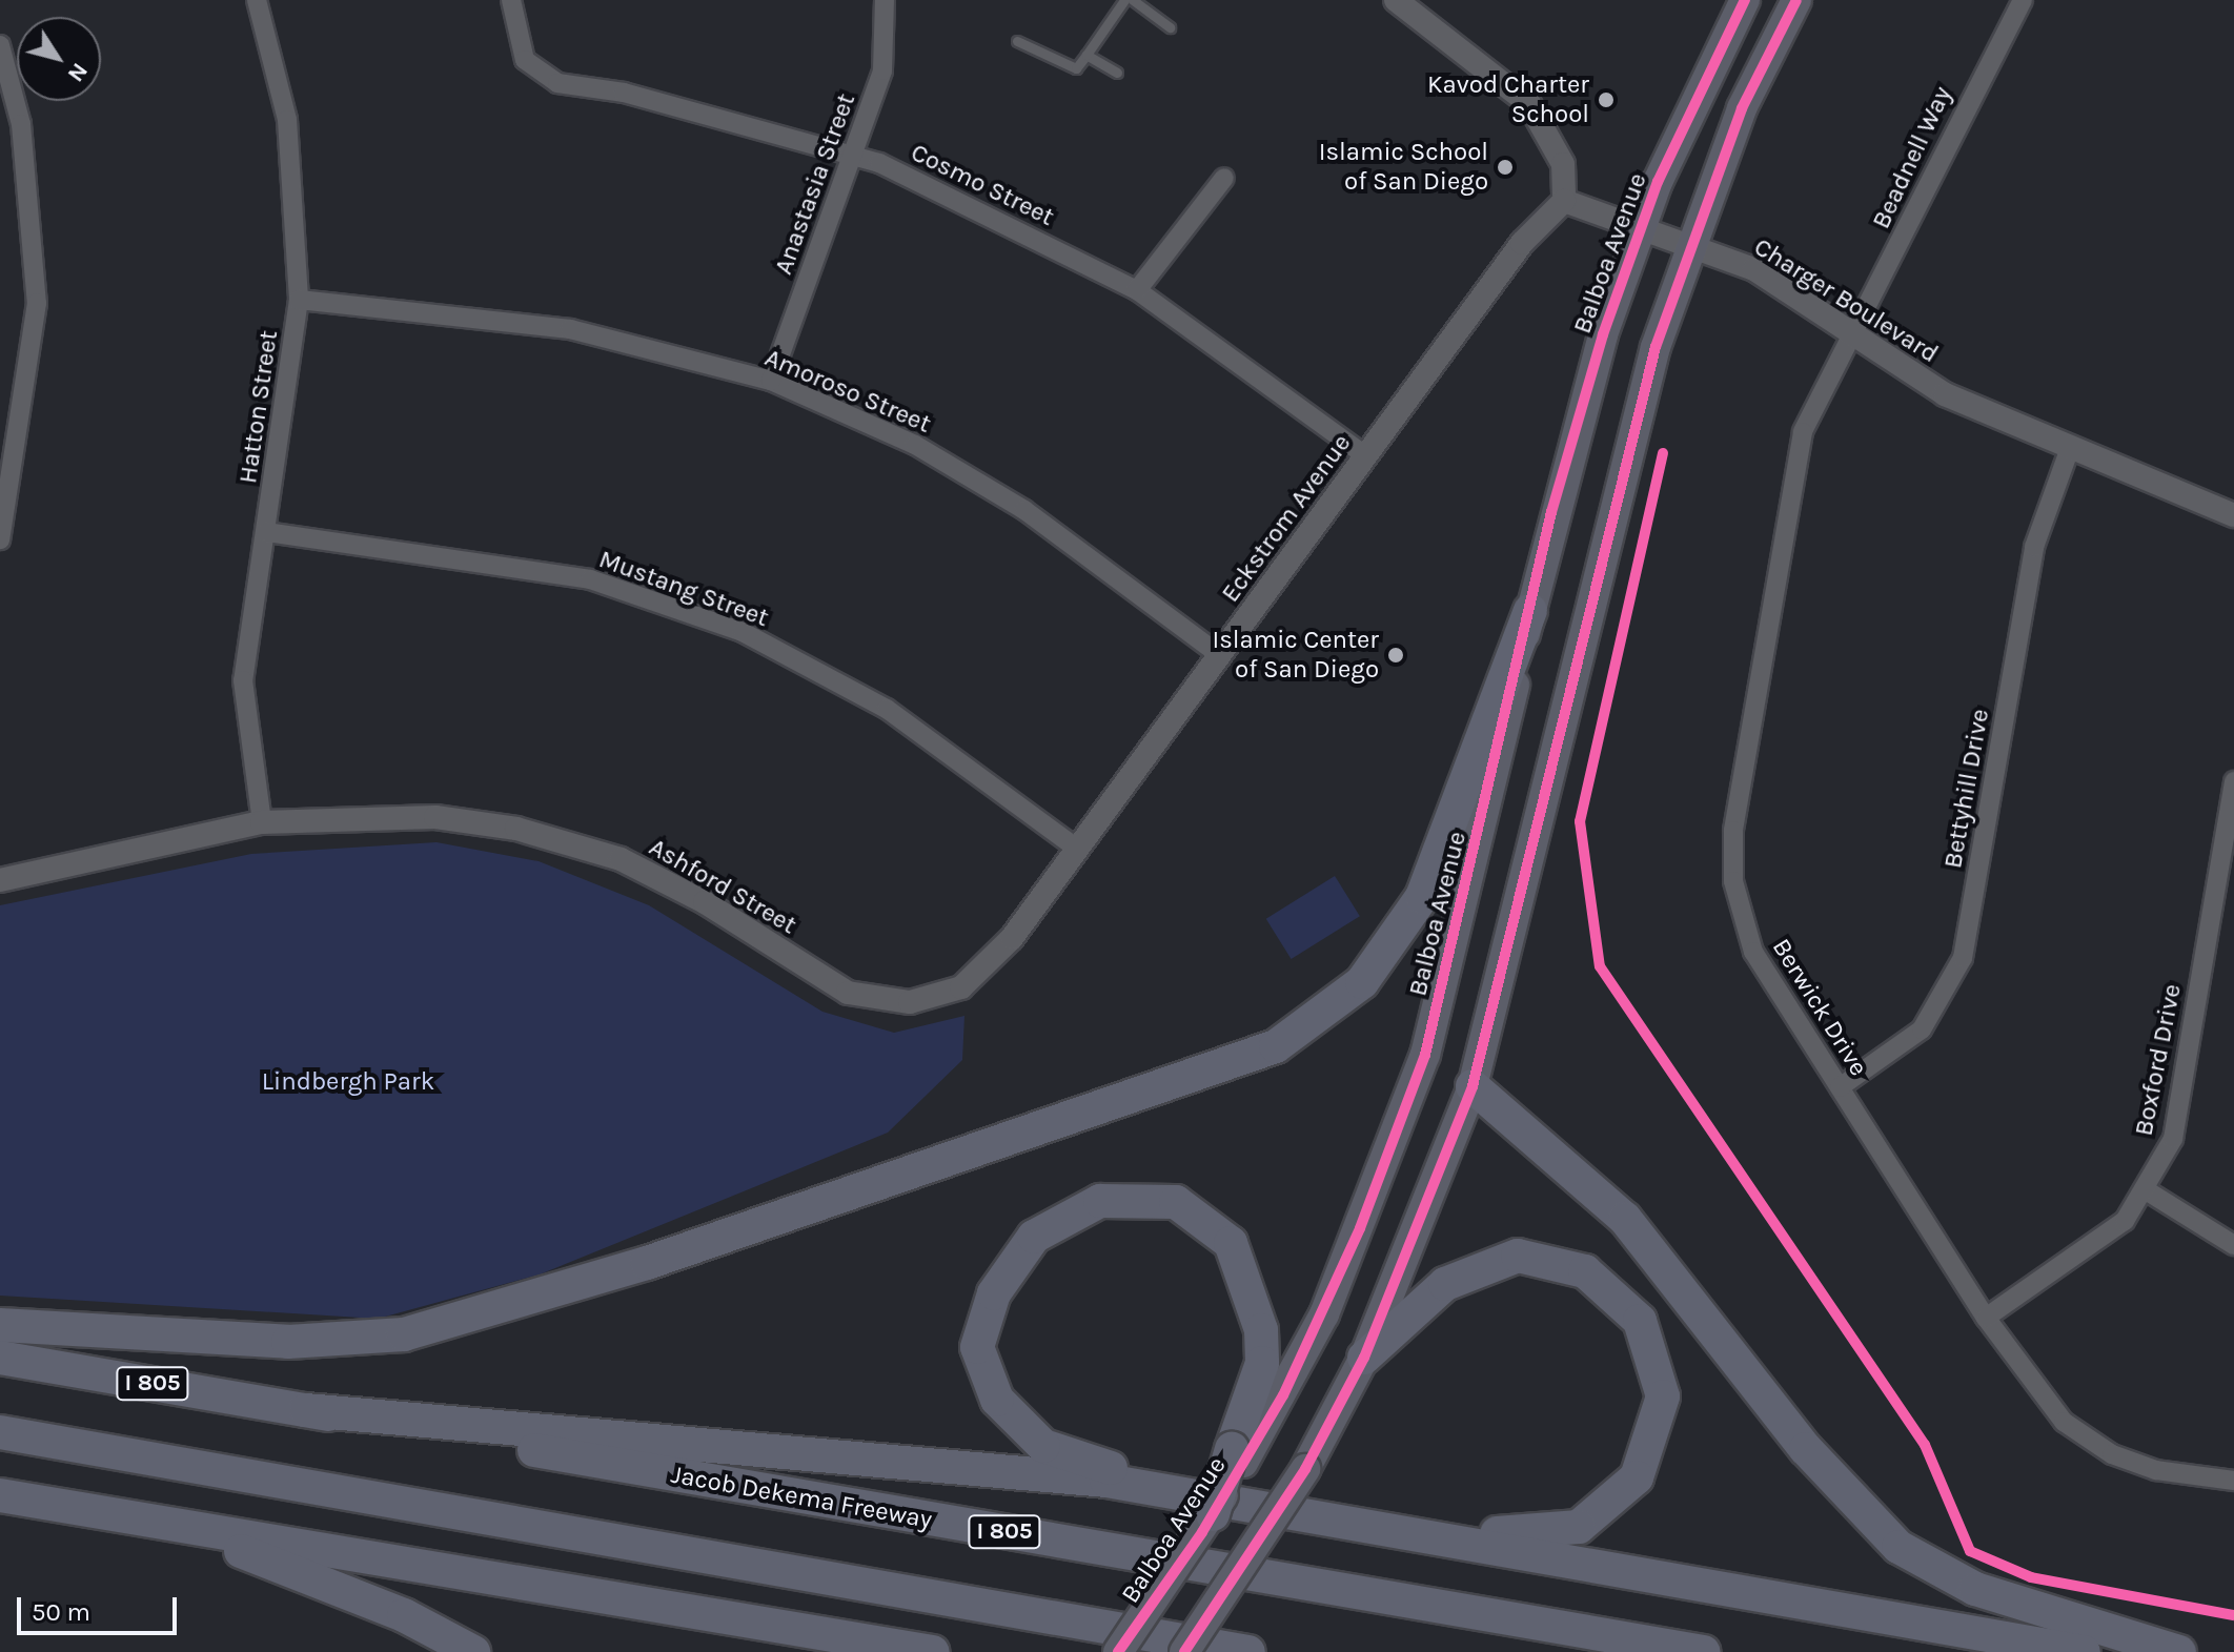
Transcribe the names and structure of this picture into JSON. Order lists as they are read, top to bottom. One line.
{"streets":{"highway":["I 805","Jacob Dekema Freeway"],"main road":["Balboa Avenue"],"street":["Beadnell Way","Anastasia Street","Cosmo Street","Charger Boulevard","Amoroso Street","Hatton Street","Eckstrom Avenue","Mustang Street","Bettyhill Drive","Ashford Street","Berwick Drive","Boxford Drive"]},"crossings":[["Beadnell Way","Charger Boulevard"],["Beadnell Way","Berwick Drive"],["Anastasia Street","Cosmo Street"],["Anastasia Street","Amoroso Street"],["Cosmo Street","Eckstrom Avenue"],["Balboa Avenue","Charger Boulevard"],["Charger Boulevard","Eckstrom Avenue"],["Charger Boulevard","Bettyhill Drive"],["Charger Boulevard","Berwick Drive"],["Amoroso Street","Hatton Street"],["Amoroso Street","Eckstrom Avenue"],["Hatton Street","Mustang Street"],["Hatton Street","Ashford Street"],["Eckstrom Avenue","Mustang Street"],["Eckstrom Avenue","Ashford Street"],["Bettyhill Drive","Berwick Drive"],["Berwick Drive","Boxford Drive"]],"parks":["Lindbergh Park"],"places":["Kavod Charter School","Islamic School of San Diego","Islamic Center of San Diego"],"scale_bar":"50 m","north":"bottom right"}
